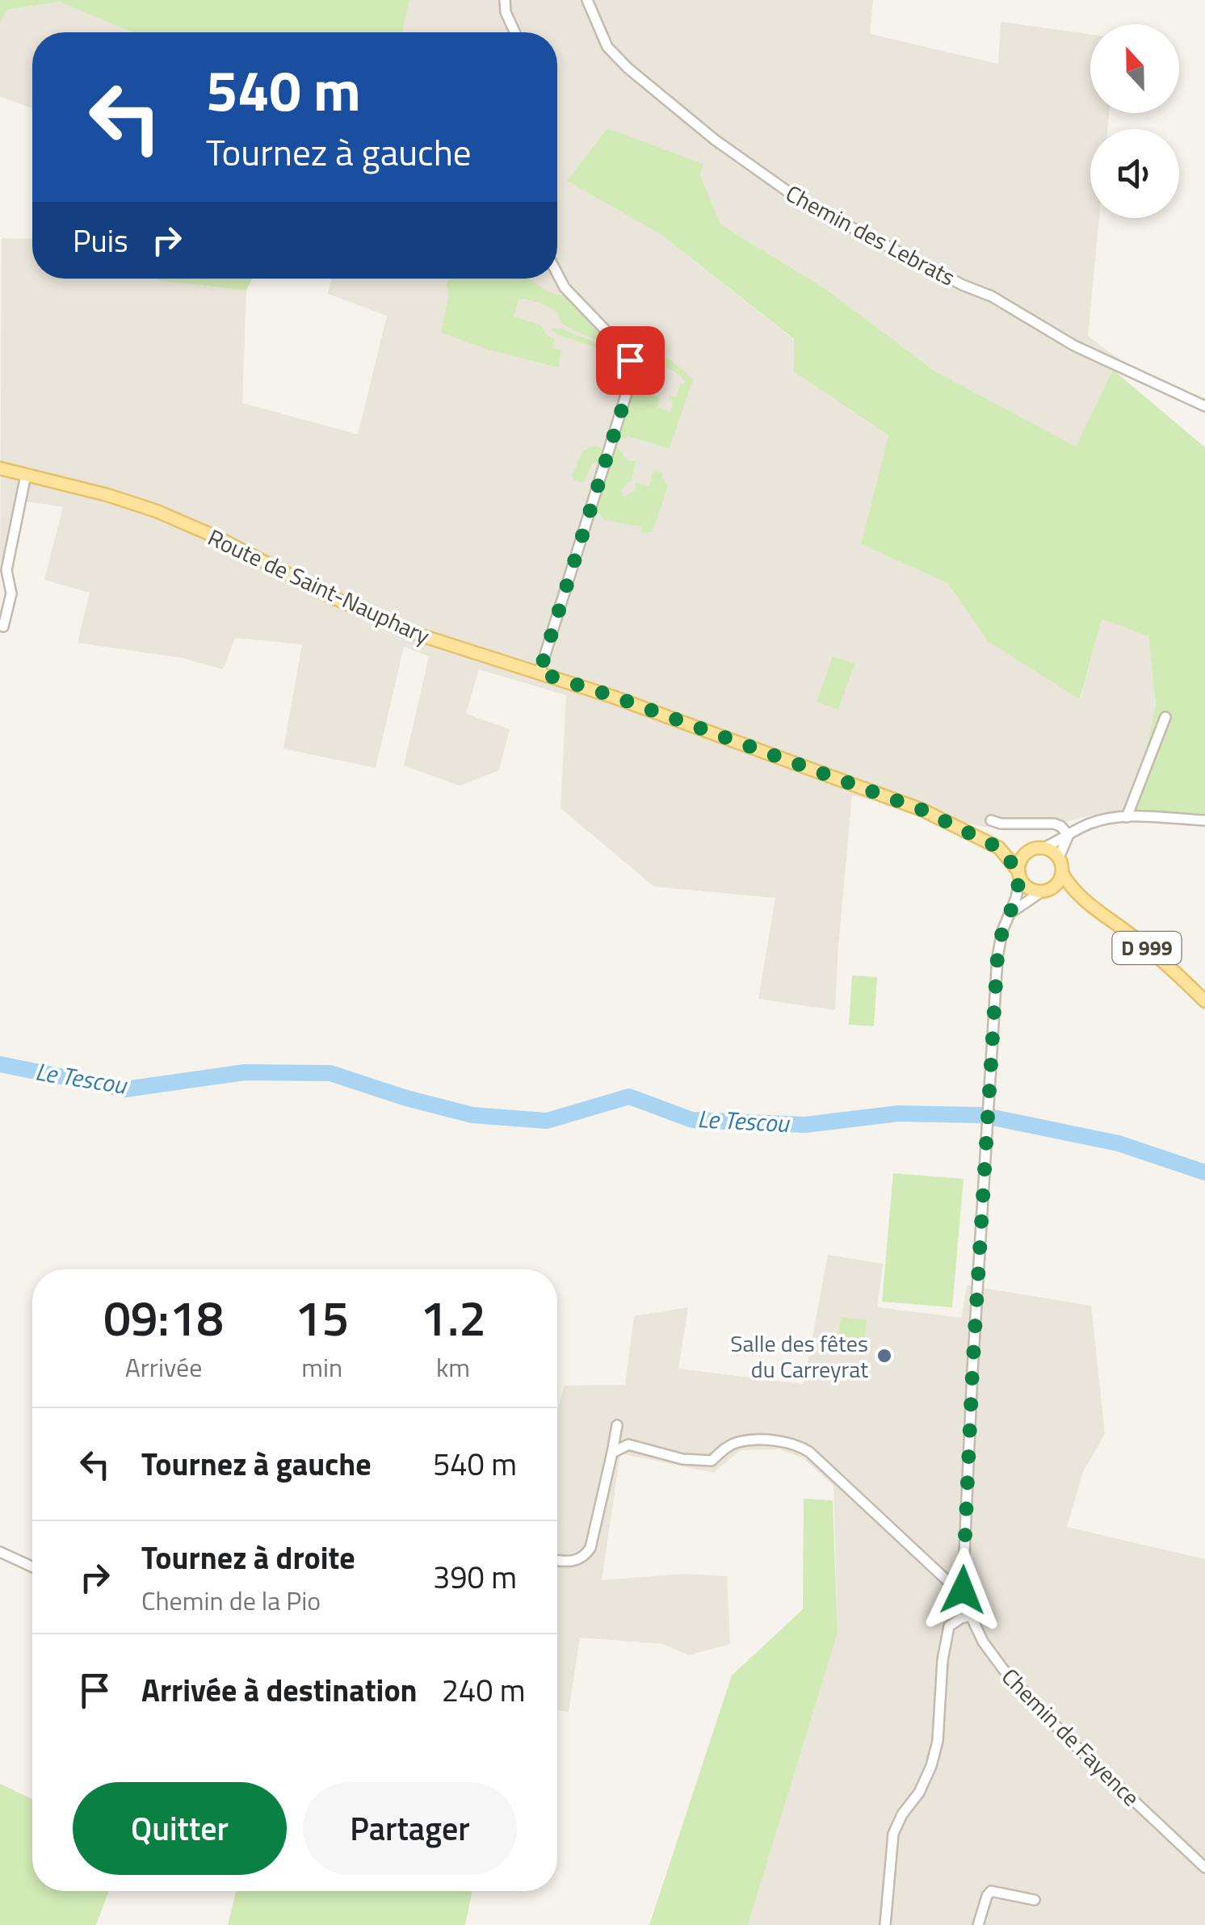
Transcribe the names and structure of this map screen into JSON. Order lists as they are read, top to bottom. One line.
{"streets":{"main road":["Route de Saint-Nauphary","D 999"],"street":["Chemin des Lebrats","Chemin de Fayence"]},"crossings":[["Route de Saint-Nauphary","D 999"],["Route de Saint-Nauphary","Chemin de Fayence"],["D 999","Chemin de Fayence"]],"water":["Le Tescou"],"places":["Salle des fêtes du Carreyrat"],"north":"top","page":{"turn":["540 m","Tournez à gauche"],"then":"Puis","eta":["09:18","Arrivée","15","min","1.2","km"],"list":[{"name":"Tournez à gauche","value":"540 m"},{"name":"Tournez à droite","note":"Chemin de la Pio","value":"390 m"},{"name":"Arrivée à destination","value":"240 m"}],"buttons":["Quitter","Partager"]}}
